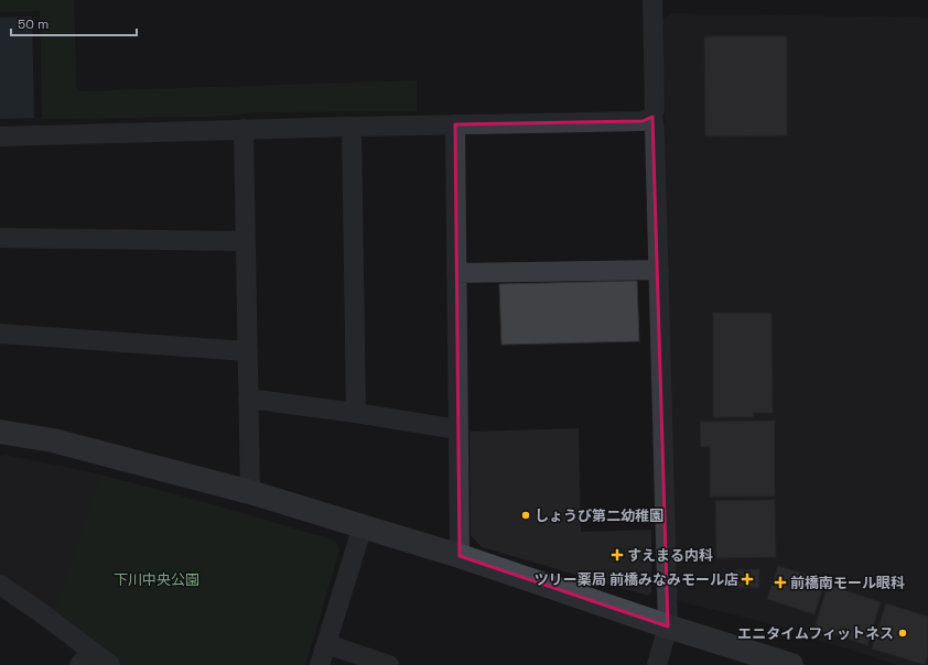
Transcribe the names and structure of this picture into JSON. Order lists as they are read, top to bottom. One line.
{"parks":["下川中央公園"],"places":{"other":["しょうび第二幼稚園","エニタイムフィットネス"],"health":["すえまる内科","ツリー薬局 前橋みなみモール店","前橋南モール眼科"]},"scale_bar":"50 m"}
